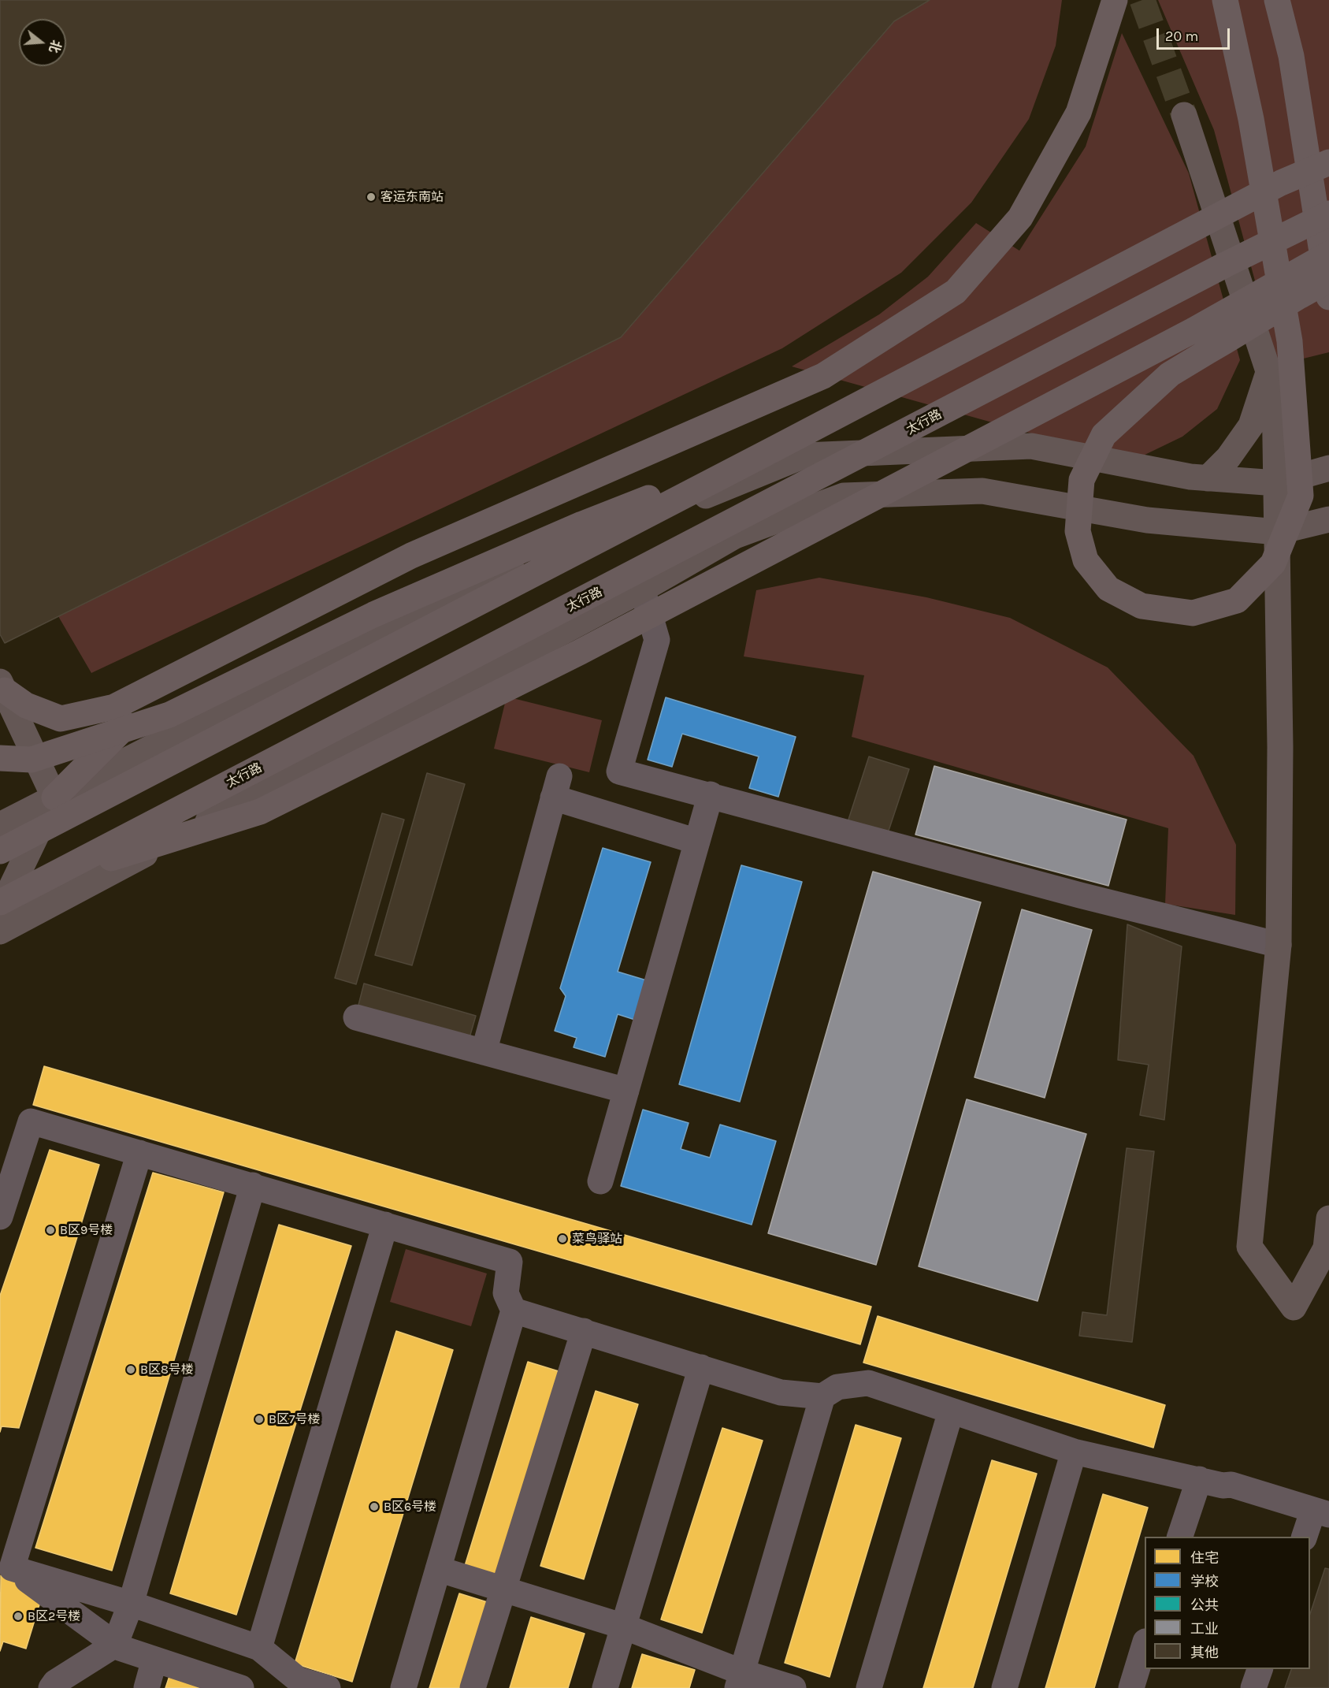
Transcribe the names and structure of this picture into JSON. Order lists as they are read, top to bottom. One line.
{"streets":{"highway":["太行路"]},"places":["客运东南站","B区9号楼","菜鸟驿站","B区8号楼","B区7号楼","B区6号楼","B区2号楼"],"legend":["住宅","学校","公共","工业","其他"],"scale_bar":"20 m","north":"right"}
